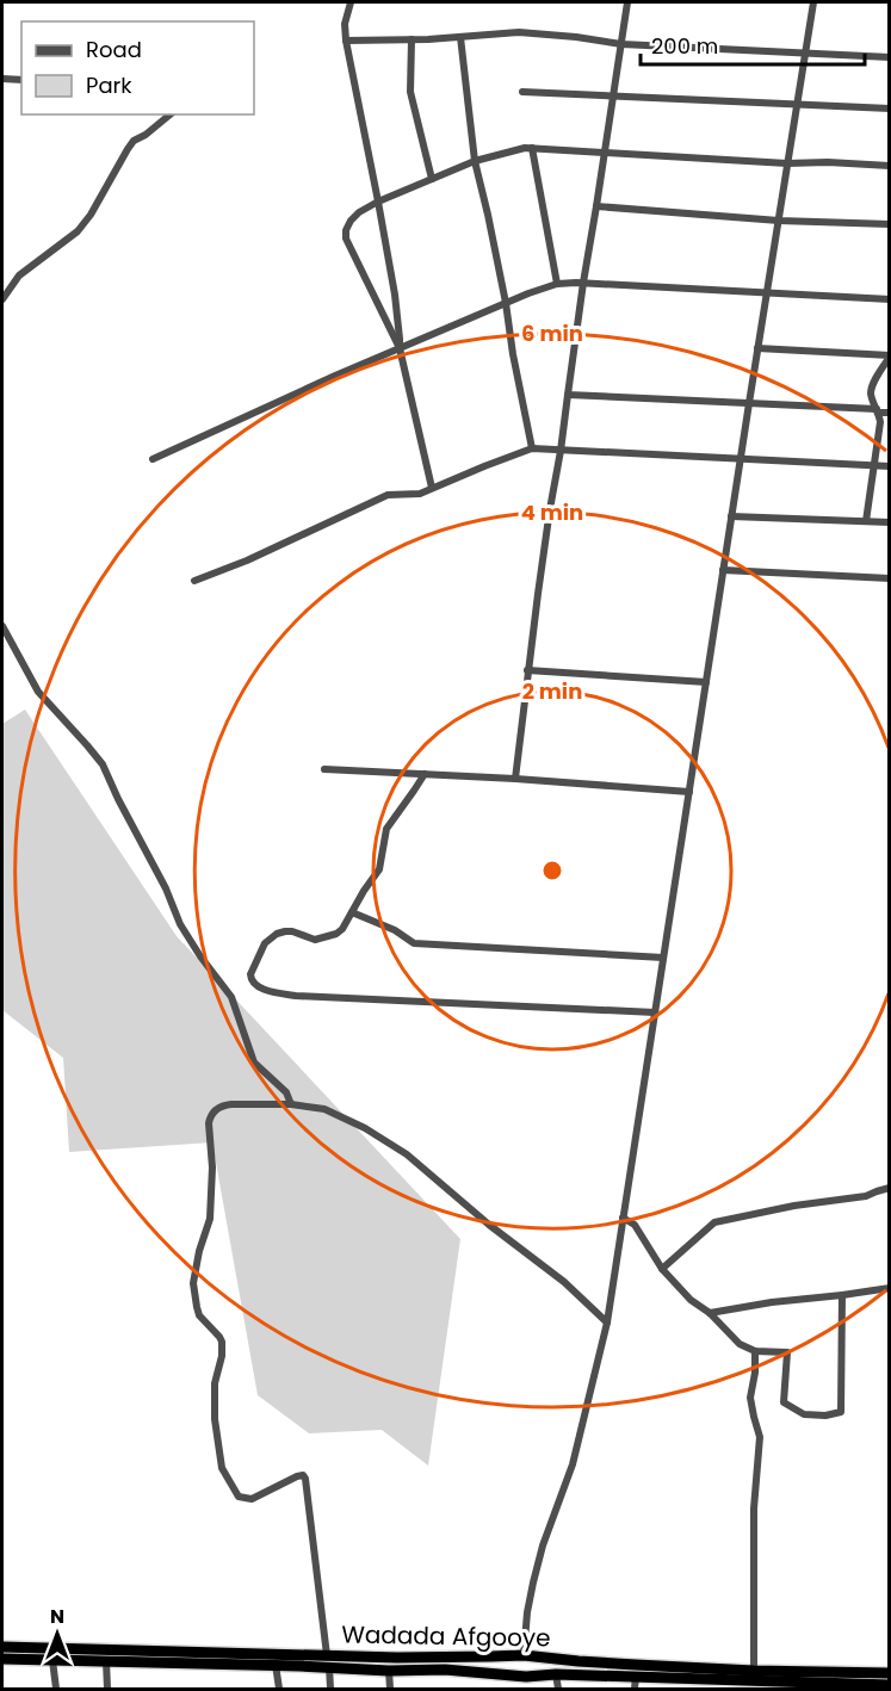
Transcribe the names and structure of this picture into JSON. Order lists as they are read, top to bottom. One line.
{"streets":{"highway":["Wadada Afgooye"]},"legend":["Road","Park"],"scale_bar":"200 m","north":"top","rings":["6 min","4 min","2 min"]}
